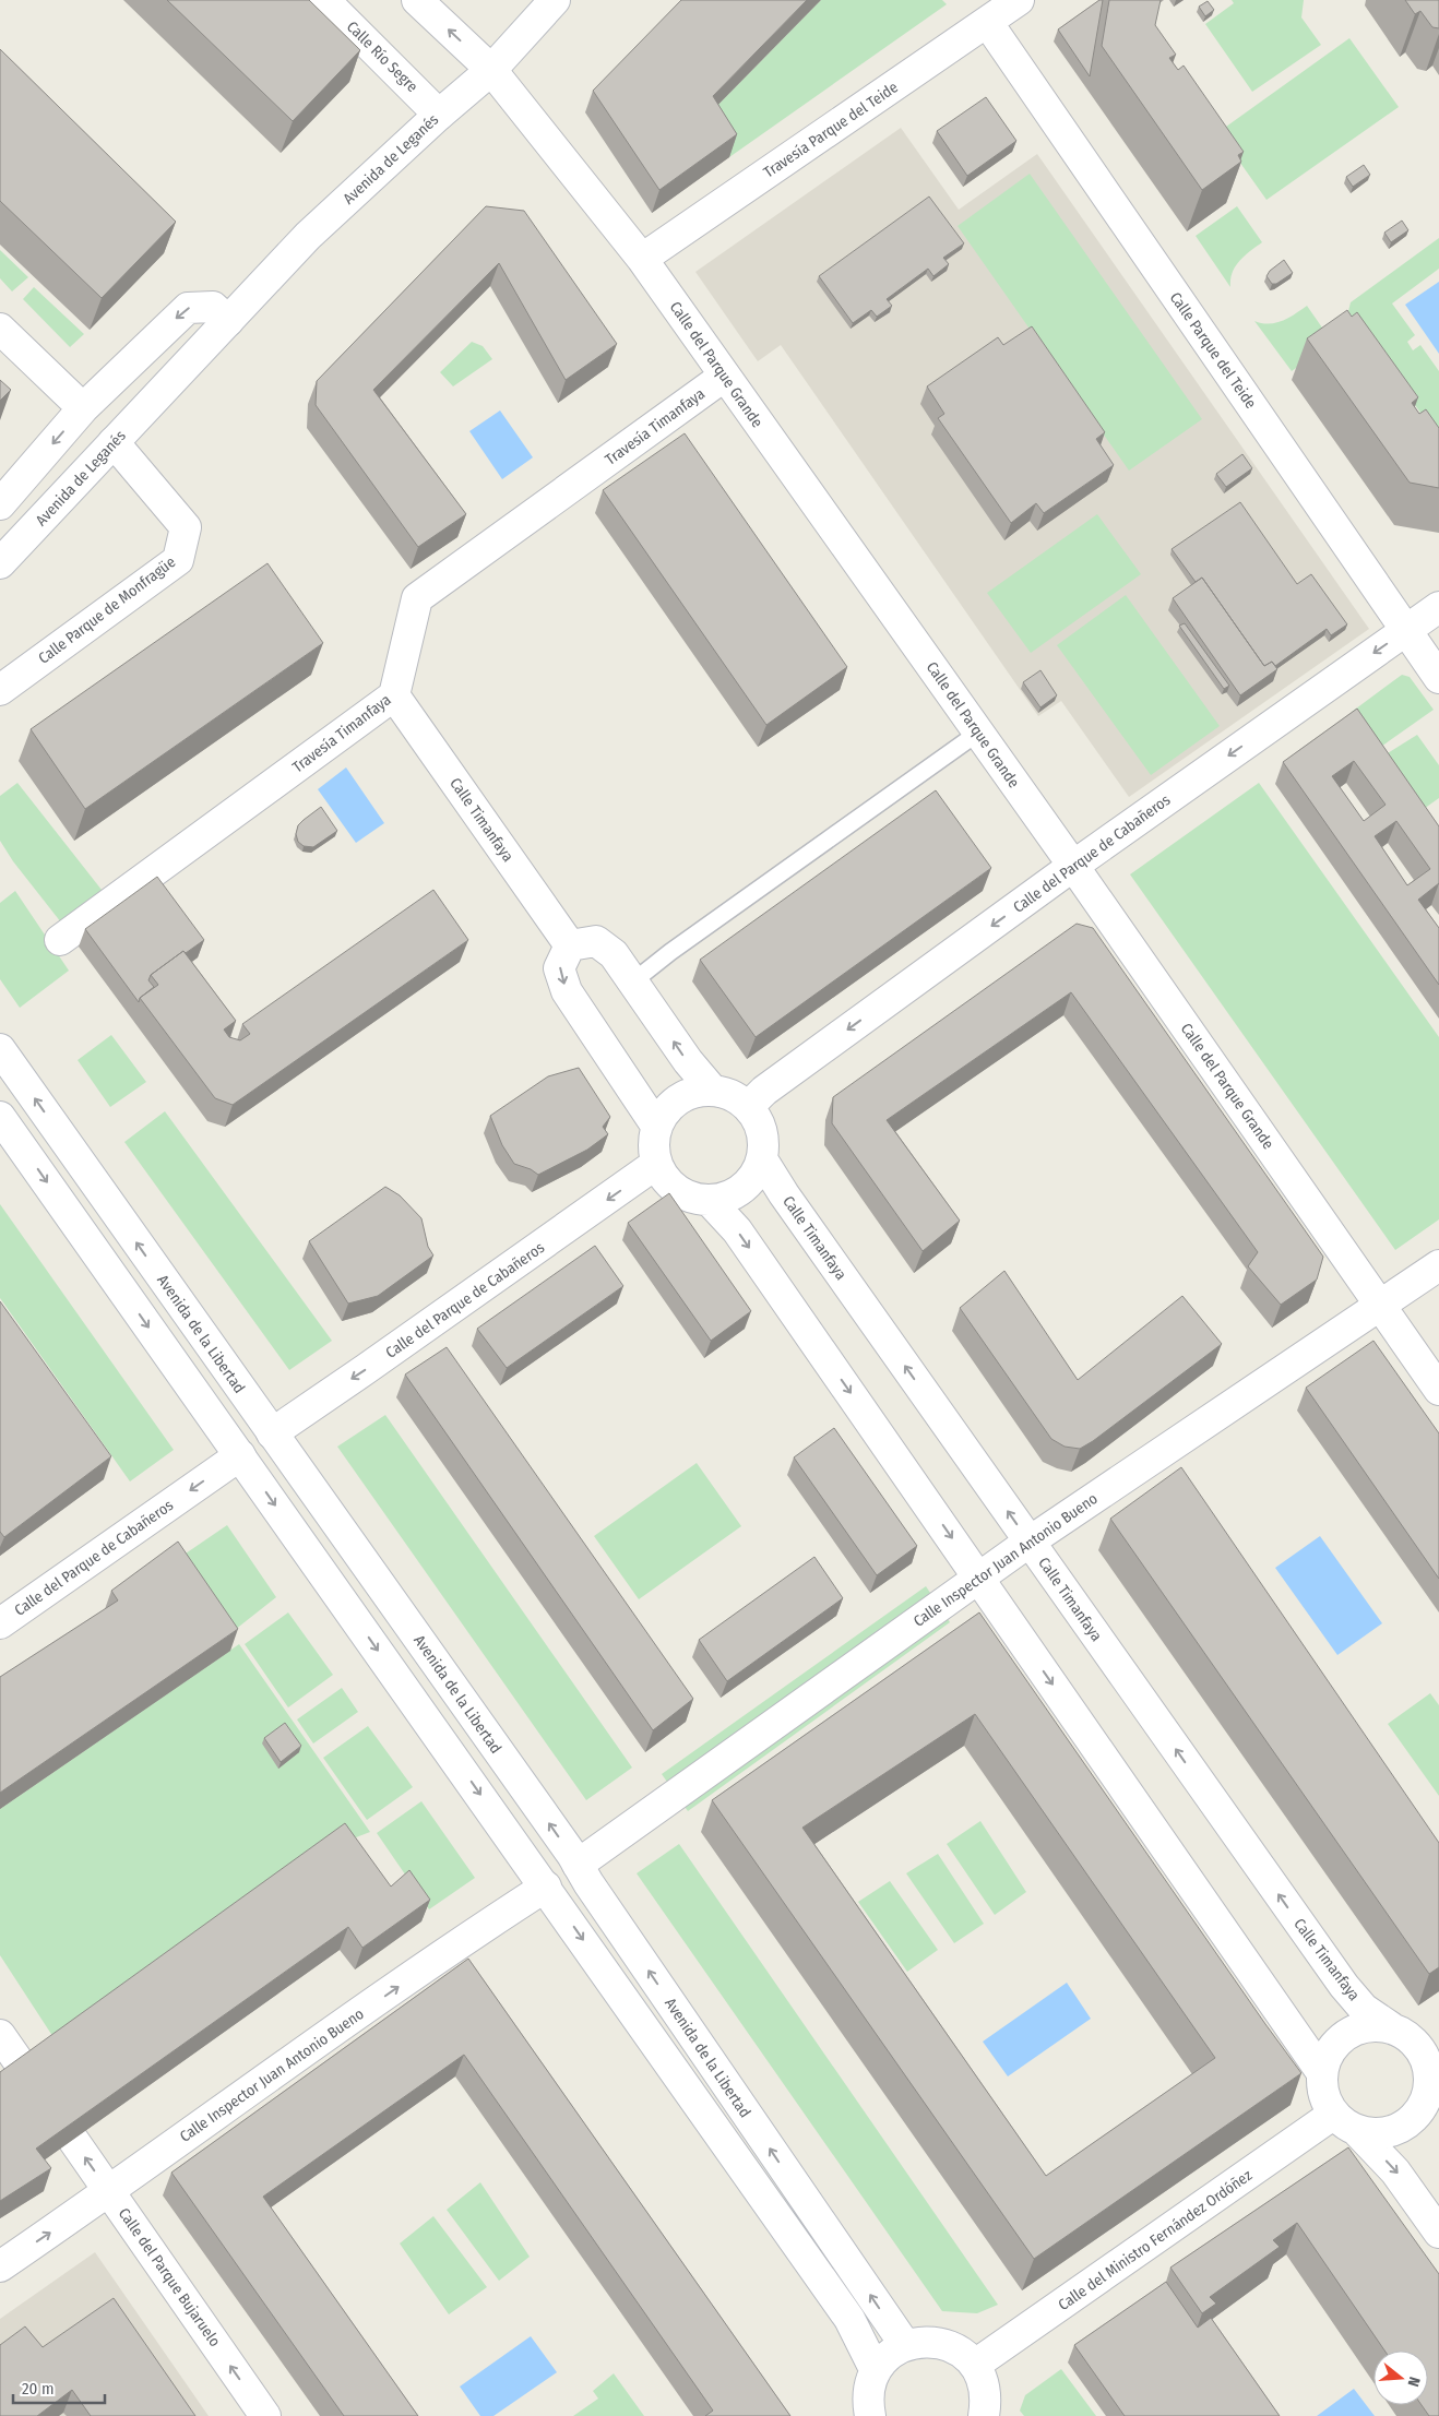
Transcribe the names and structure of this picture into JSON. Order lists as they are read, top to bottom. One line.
{"streets":{"street":["Calle Río Segre","Travesía Parque del Teide","Avenida de Leganés","Calle Parque del Teide","Calle del Parque Grande","Travesía Timanfaya","Calle Parque de Monfragüe","Calle Timanfaya","Calle del Parque de Cabañeros","Avenida de la Libertad","Calle Inspector Juan Antonio Bueno","Calle del Ministro Fernández Ordóñez","Calle del Parque Bujaruelo"]},"crossings":[["Calle Río Segre","Avenida de Leganés"],["Travesía Parque del Teide","Calle Parque del Teide"],["Travesía Parque del Teide","Calle del Parque Grande"],["Avenida de Leganés","Calle del Parque Grande"],["Avenida de Leganés","Calle Parque de Monfragüe"],["Calle Parque del Teide","Calle del Parque de Cabañeros"],["Calle del Parque Grande","Travesía Timanfaya"],["Calle del Parque Grande","Calle del Parque de Cabañeros"],["Calle del Parque Grande","Calle Inspector Juan Antonio Bueno"],["Travesía Timanfaya","Calle Timanfaya"],["Calle Timanfaya","Calle del Parque de Cabañeros"],["Calle Timanfaya","Calle Inspector Juan Antonio Bueno"],["Calle Timanfaya","Calle del Ministro Fernández Ordóñez"],["Calle del Parque de Cabañeros","Avenida de la Libertad"],["Avenida de la Libertad","Calle Inspector Juan Antonio Bueno"],["Calle Inspector Juan Antonio Bueno","Calle del Parque Bujaruelo"]],"one_way":["Calle del Parque de Cabañeros","Calle Inspector Juan Antonio Bueno","Calle del Parque Bujaruelo"],"scale_bar":"20 m","north":"right"}
